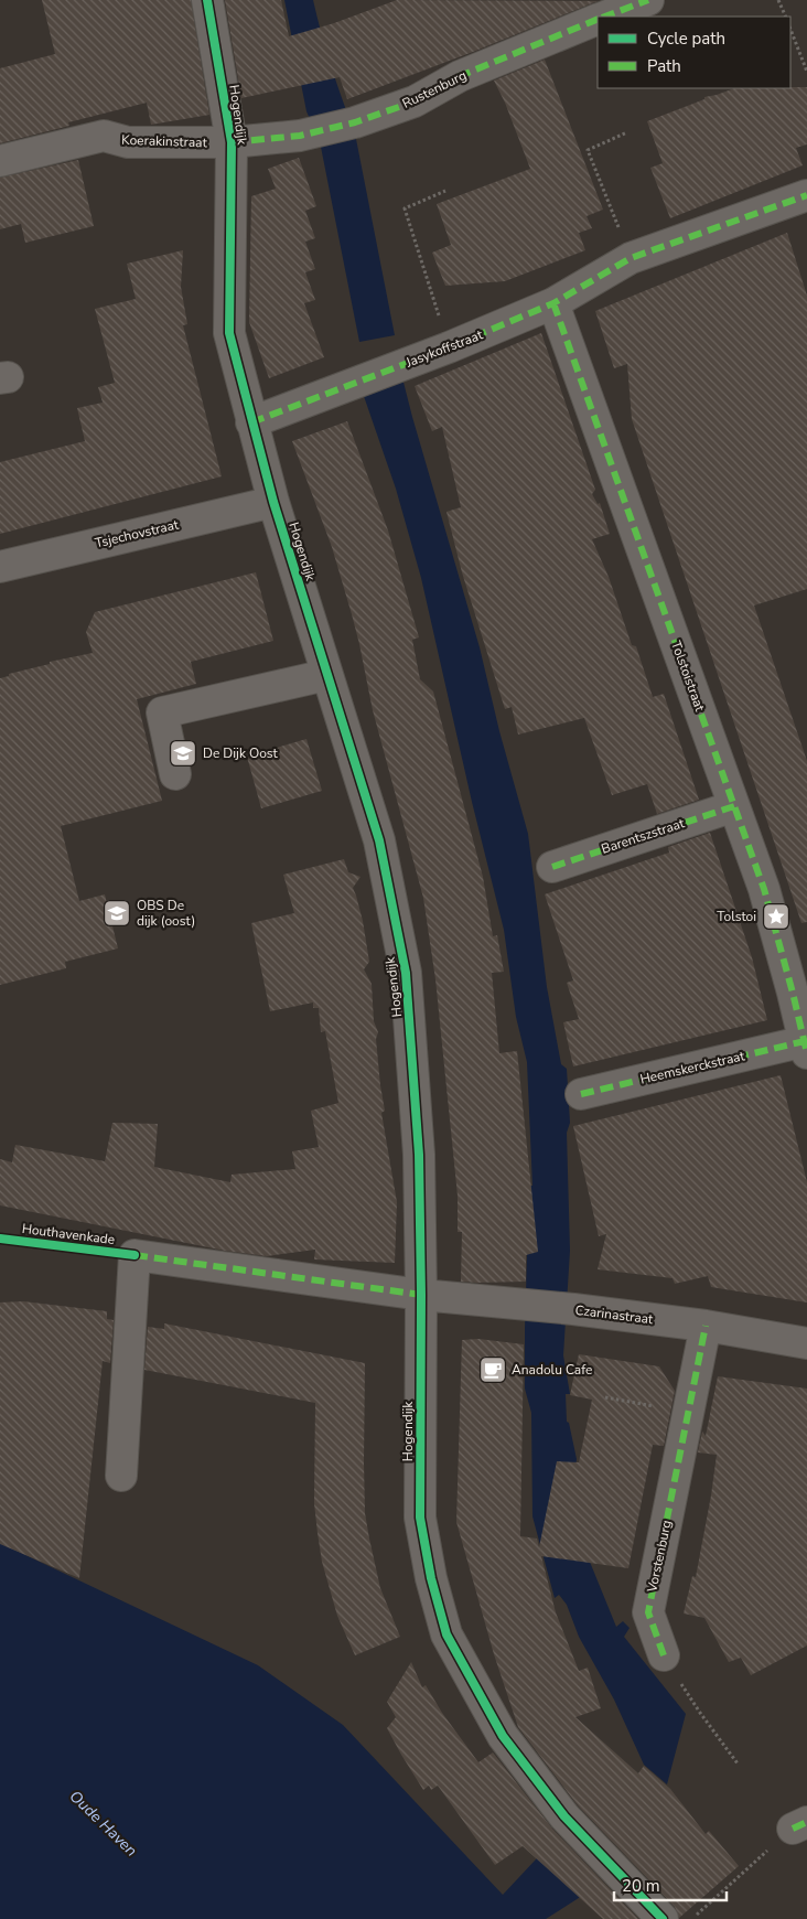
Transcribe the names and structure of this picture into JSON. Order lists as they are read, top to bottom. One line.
{"streets":{"street":["Rustenburg","Hogendijk","Koerakinstraat","Jasykoffstraat","Tsjechovstraat","Tolstoistraat","Barentszstraat","Heemskerckstraat","Czarinastraat","Vorstenburg"],"cycle path":["Houthavenkade"]},"crossings":[["Rustenburg","Hogendijk"],["Rustenburg","Koerakinstraat"],["Hogendijk","Koerakinstraat"],["Hogendijk","Jasykoffstraat"],["Hogendijk","Tsjechovstraat"],["Hogendijk","Czarinastraat"],["Jasykoffstraat","Tolstoistraat"],["Tolstoistraat","Barentszstraat"],["Tolstoistraat","Heemskerckstraat"],["Czarinastraat","Vorstenburg"]],"water":["Oude Haven"],"places":{"school or university":["De Dijk Oost","OBS De dijk (oost)"],"place":["Tolstoi"],"cafe":["Anadolu Cafe"]},"legend":["Cycle path","Path"],"scale_bar":"20 m"}
